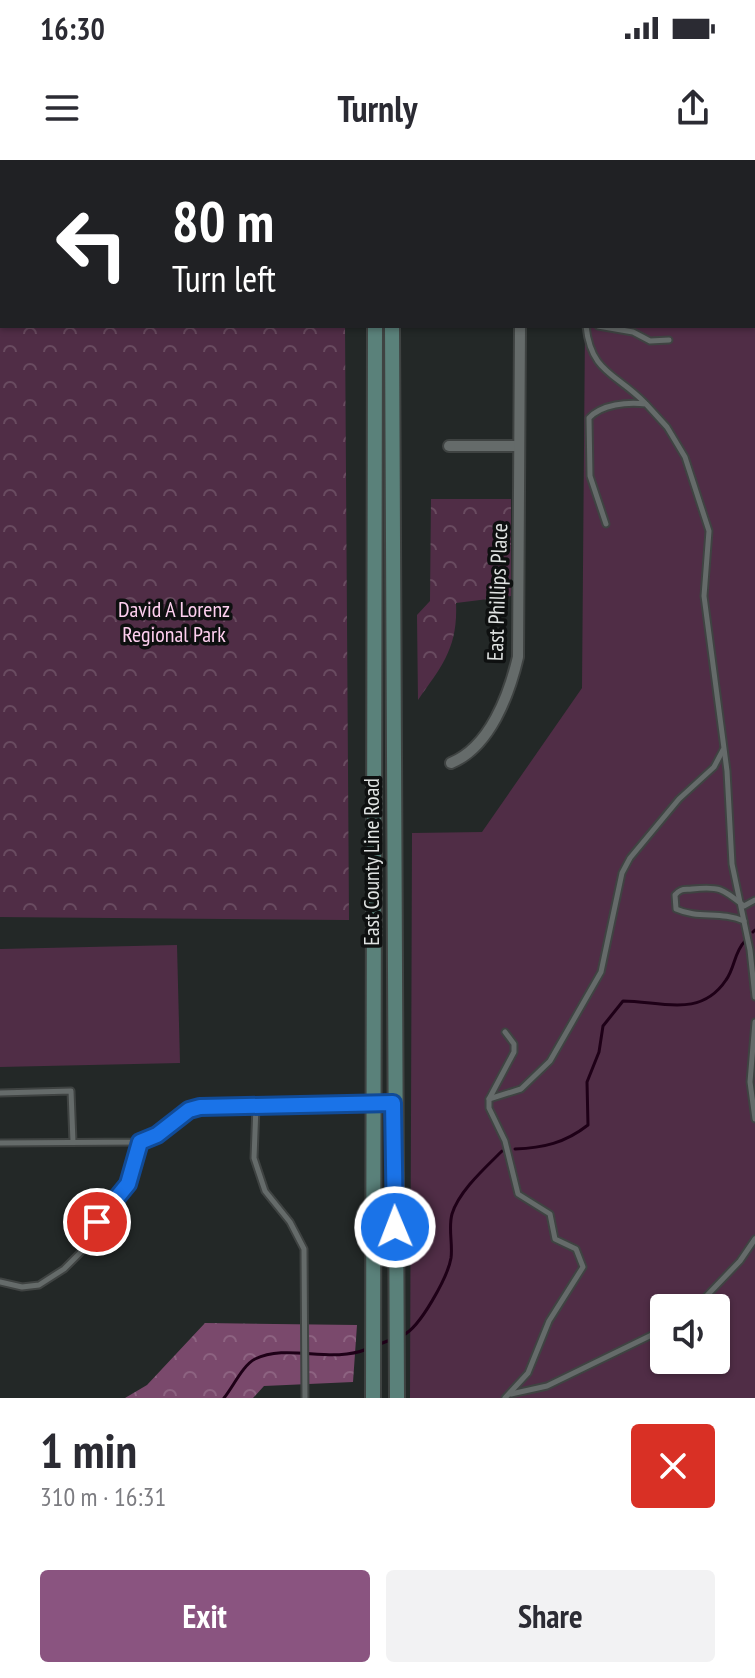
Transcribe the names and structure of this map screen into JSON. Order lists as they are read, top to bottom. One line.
{"streets":{"main road":["East County Line Road"],"street":["East Phillips Place"]},"parks":["David A Lorenz Regional Park"],"page":{"status":"16:30","header":"Turnly","turn":["80 m","Turn left"],"heading":["1 min","310 m · 16:31"],"buttons":["Exit","Share"]}}
